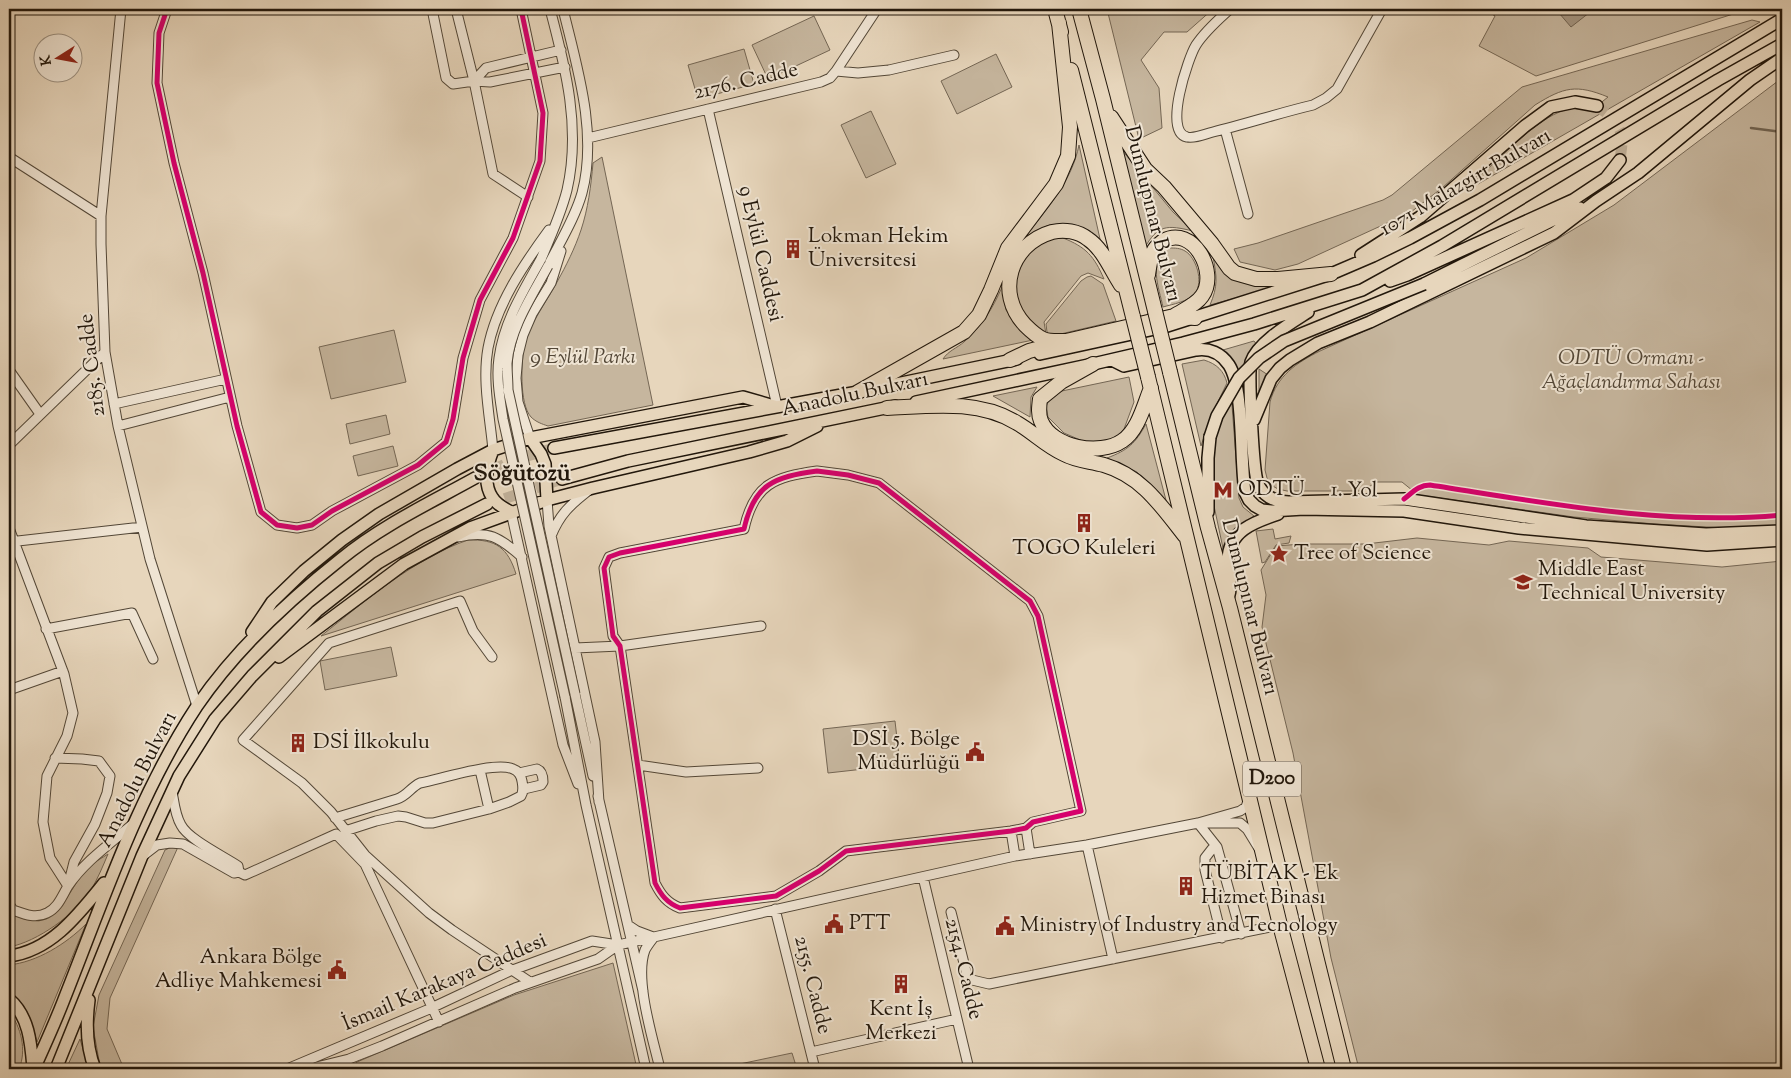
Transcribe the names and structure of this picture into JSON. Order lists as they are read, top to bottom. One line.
{"streets":{"highway":["Dumlupınar Bulvarı","D200"],"main road":["1071 Malazgirt Bulvarı","Anadolu Bulvarı","1. Yol"],"street":["2176. Cadde","9 Eylül Caddesi","2185. Cadde","2154. Cadde","İsmail Karakaya Caddesi","2155. Cadde"]},"crossings":[["2176. Cadde","9 Eylül Caddesi"],["1071 Malazgirt Bulvarı","Anadolu Bulvarı"],["Dumlupınar Bulvarı","İsmail Karakaya Caddesi"],["9 Eylül Caddesi","Anadolu Bulvarı"],["2185. Cadde","Anadolu Bulvarı"],["2154. Cadde","İsmail Karakaya Caddesi"],["İsmail Karakaya Caddesi","2155. Cadde"]],"districts":["Söğütözü"],"parks":["9 Eylül Parkı","ODTÜ Ormanı - Ağaçlandırma Sahası"],"places":{"building":["Lokman Hekim Üniversitesi","TOGO Kuleleri","DSİ İlkokulu","TÜBİTAK - Ek Hizmet Binası","Kent İş Merkezi"],"metro station":["ODTÜ"],"place":["Tree of Science"],"school or university":["Middle East Technical University"],"public building":["DSİ 5. Bölge Müdürlüğü","PTT","Ministry of Industry and Tecnology","Ankara Bölge Adliye Mahkemesi"]},"north":"left"}
